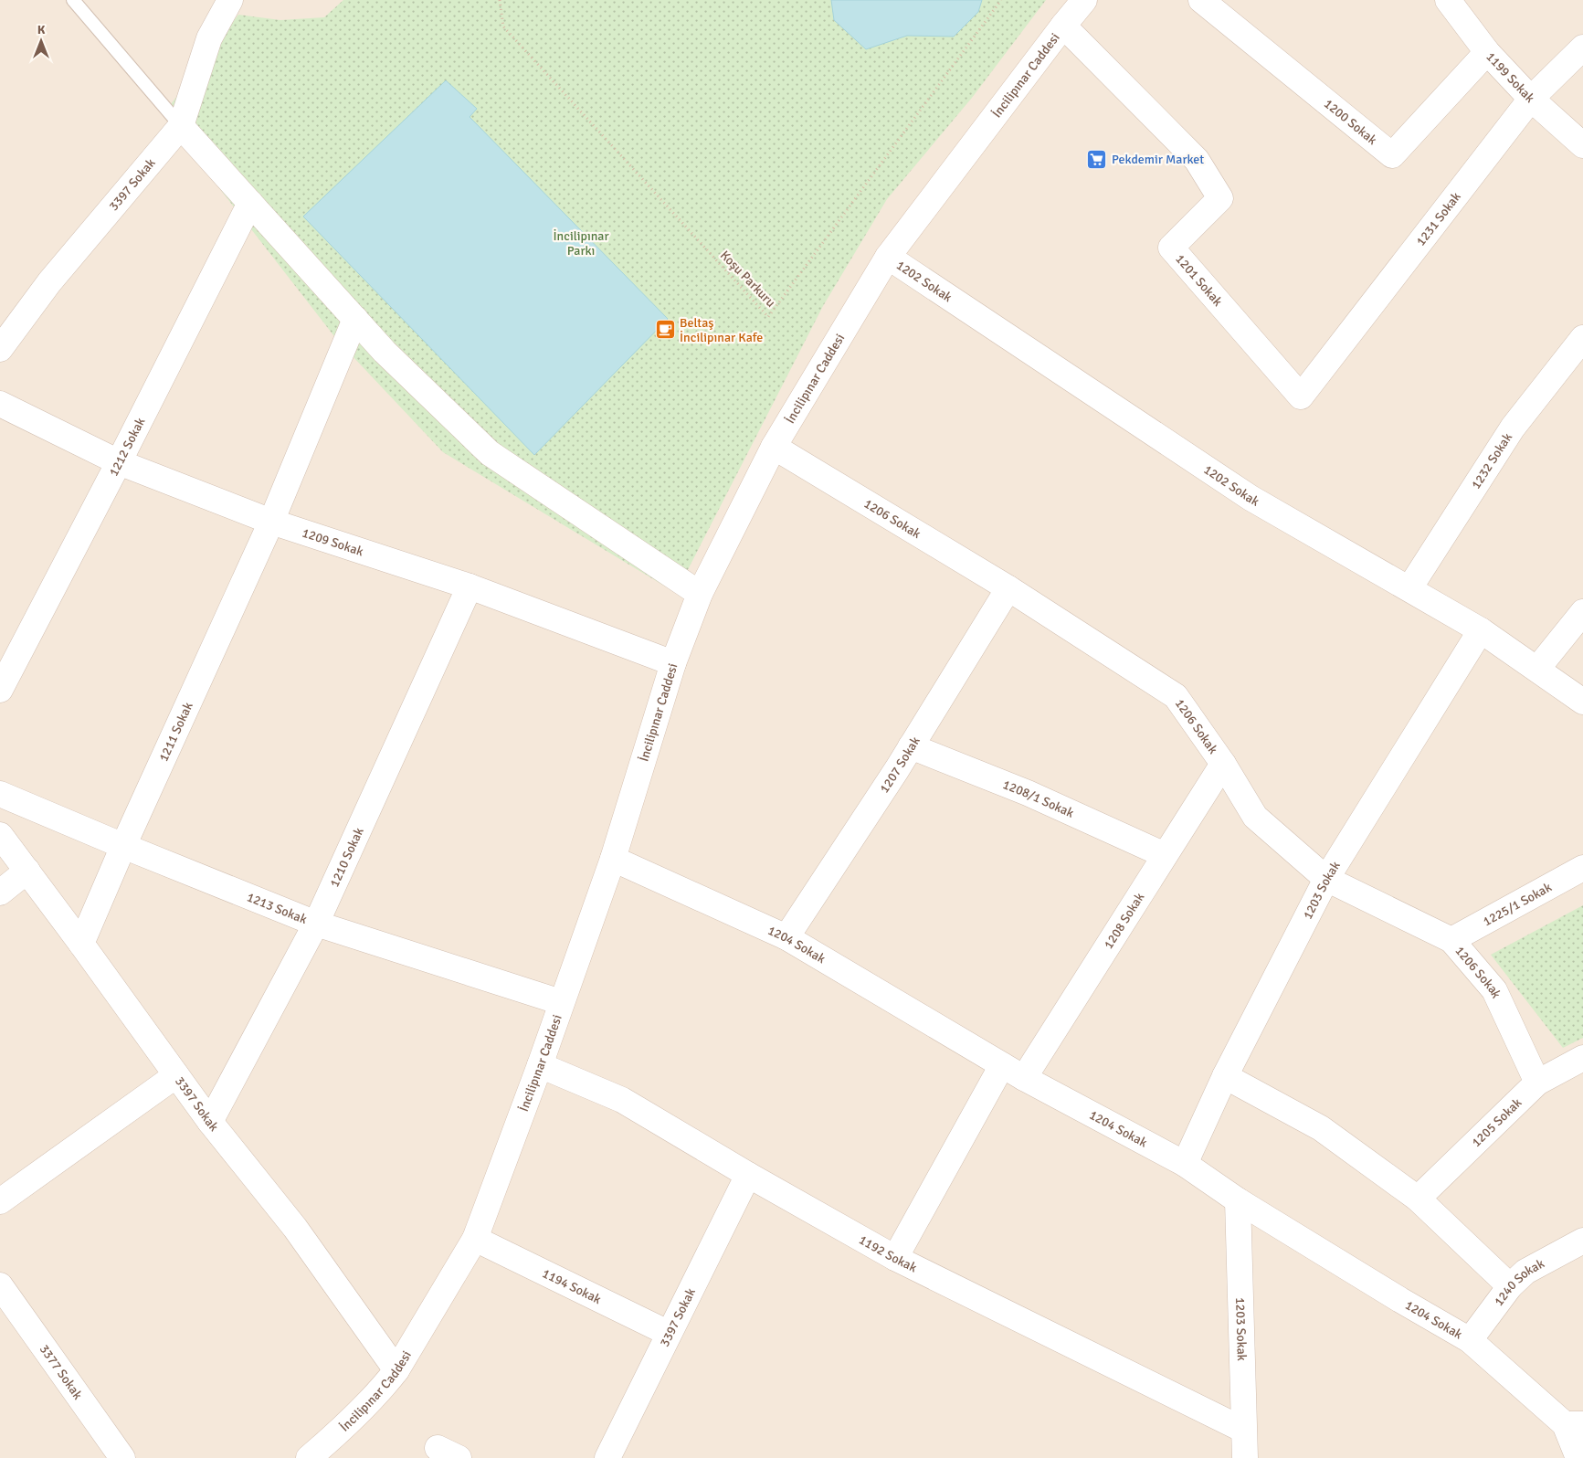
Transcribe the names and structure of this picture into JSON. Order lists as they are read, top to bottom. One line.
{"streets":{"street":["İncilipınar Caddesi","1199 Sokak","1200 Sokak","3397 Sokak","1231 Sokak","1202 Sokak","1201 Sokak","1212 Sokak","1232 Sokak","1206 Sokak","1209 Sokak","1211 Sokak","1207 Sokak","1208/1 Sokak","1210 Sokak","1203 Sokak","1225/1 Sokak","1213 Sokak","1208 Sokak","1204 Sokak","1205 Sokak","1192 Sokak","1240 Sokak","1194 Sokak","3377 Sokak"],"path":["Koşu Parkuru"]},"crossings":[["İncilipınar Caddesi","3397 Sokak"],["İncilipınar Caddesi","1202 Sokak"],["İncilipınar Caddesi","1201 Sokak"],["İncilipınar Caddesi","1206 Sokak"],["İncilipınar Caddesi","1209 Sokak"],["İncilipınar Caddesi","1213 Sokak"],["İncilipınar Caddesi","1204 Sokak"],["İncilipınar Caddesi","1192 Sokak"],["İncilipınar Caddesi","1194 Sokak"],["1199 Sokak","1200 Sokak"],["1199 Sokak","1231 Sokak"],["3397 Sokak","1211 Sokak"],["3397 Sokak","1210 Sokak"],["3397 Sokak","1192 Sokak"],["3397 Sokak","1194 Sokak"],["1231 Sokak","1201 Sokak"],["1202 Sokak","1232 Sokak"],["1202 Sokak","1203 Sokak"],["1212 Sokak","1209 Sokak"],["1206 Sokak","1207 Sokak"],["1206 Sokak","1203 Sokak"],["1206 Sokak","1225/1 Sokak"],["1206 Sokak","1208 Sokak"],["1206 Sokak","1205 Sokak"],["1209 Sokak","1211 Sokak"],["1209 Sokak","1210 Sokak"],["1211 Sokak","1213 Sokak"],["1207 Sokak","1208/1 Sokak"],["1207 Sokak","1204 Sokak"],["1208/1 Sokak","1208 Sokak"],["1210 Sokak","1213 Sokak"],["1203 Sokak","1204 Sokak"],["1203 Sokak","1192 Sokak"],["1208 Sokak","1204 Sokak"],["1204 Sokak","1240 Sokak"]],"parks":["İncilipınar Parkı"],"places":{"supermarket":["Pekdemir Market"],"cafe":["Beltaş İncilipınar Kafe"]},"north":"top"}
